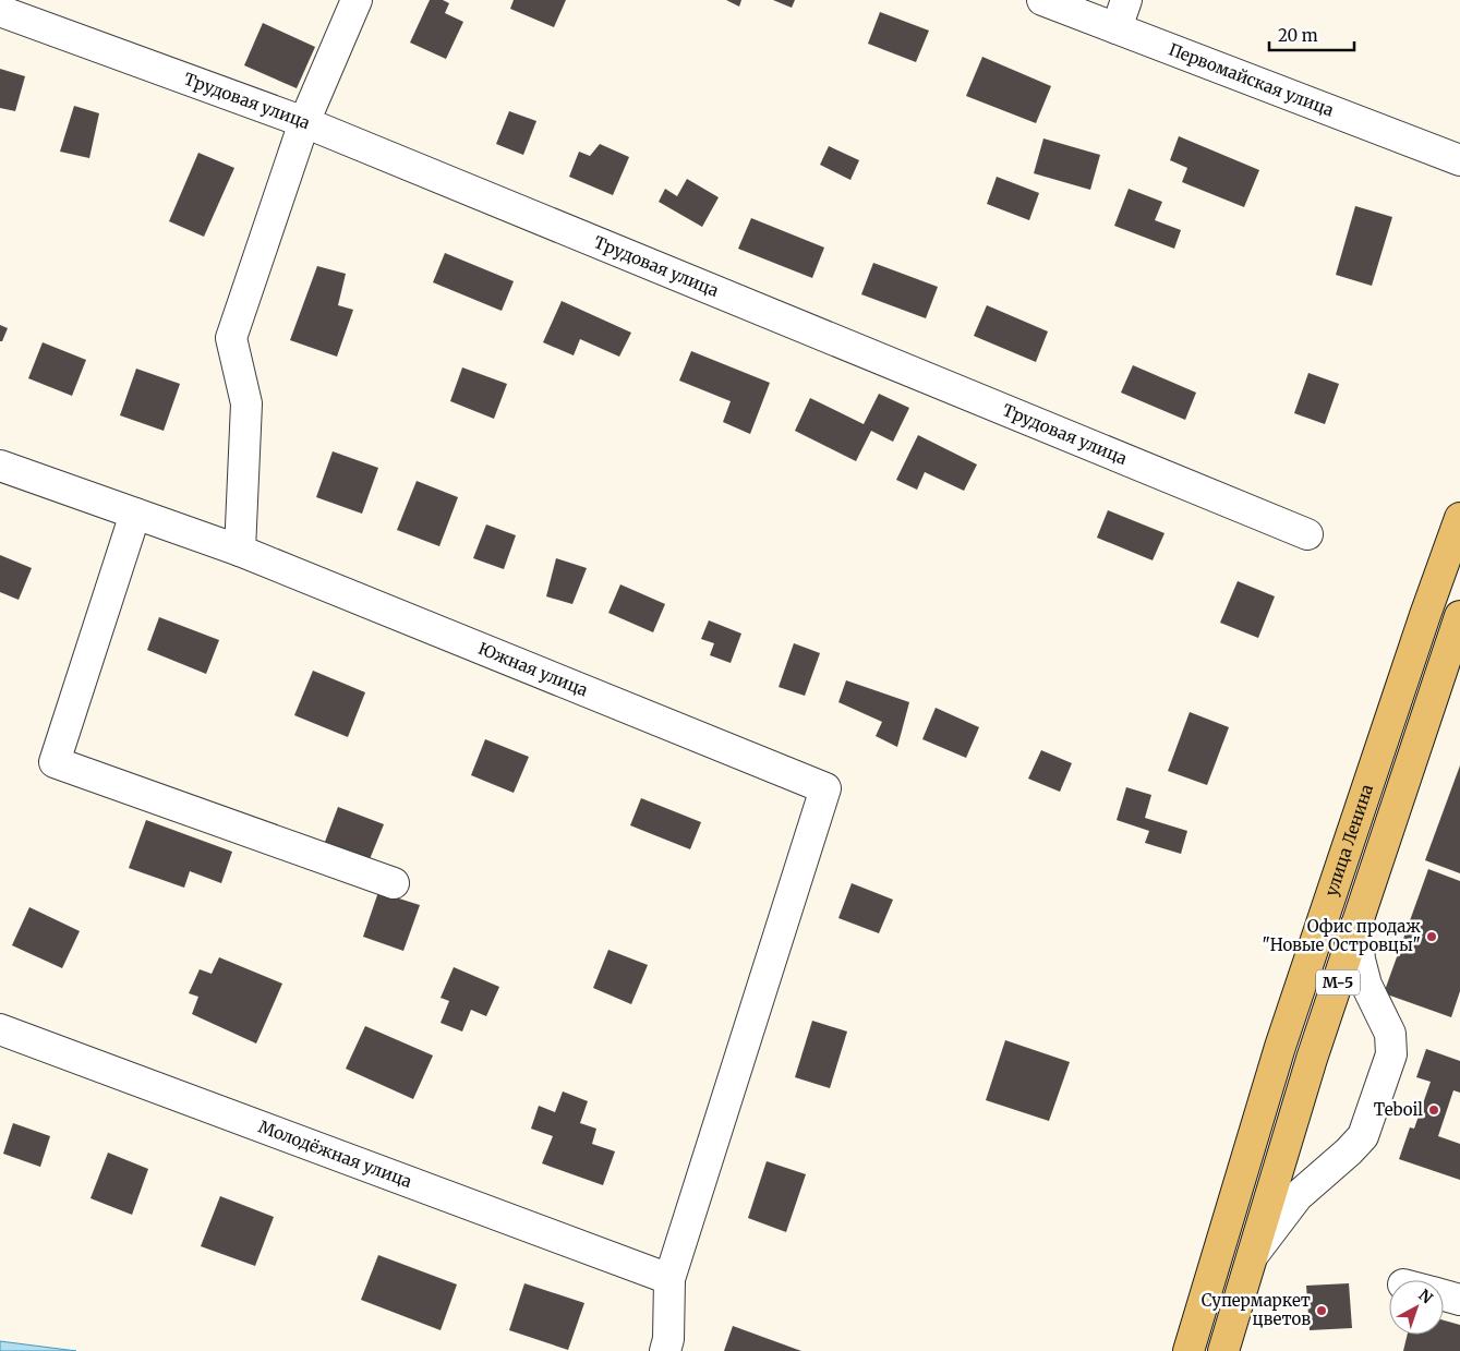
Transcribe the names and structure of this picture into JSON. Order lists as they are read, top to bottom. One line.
{"streets":{"main road":["улица Ленина","М-5"],"street":["Первомайская улица","Трудовая улица","Южная улица","Молодёжная улица"]},"crossings":[["Южная улица","Молодёжная улица"]],"places":["Офис продаж \"Новые Островцы\"","Teboil","Супермаркет цветов"],"scale_bar":"20 m","north":"top right"}
